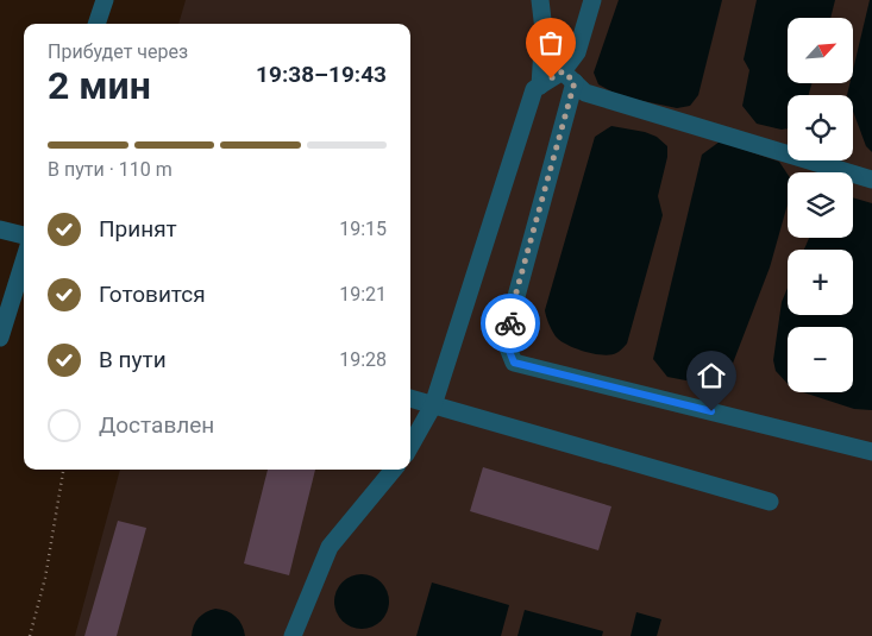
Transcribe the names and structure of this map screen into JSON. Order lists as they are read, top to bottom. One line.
{"north":"top right","page":{"map_buttons":["+","−"],"heading":["2 мин","Прибудет через","19:38–19:43"],"bar":"В пути · 110 m","list":[["Принят","19:15"],["Готовится","19:21"],["В пути","19:28"],"Доставлен"]}}
